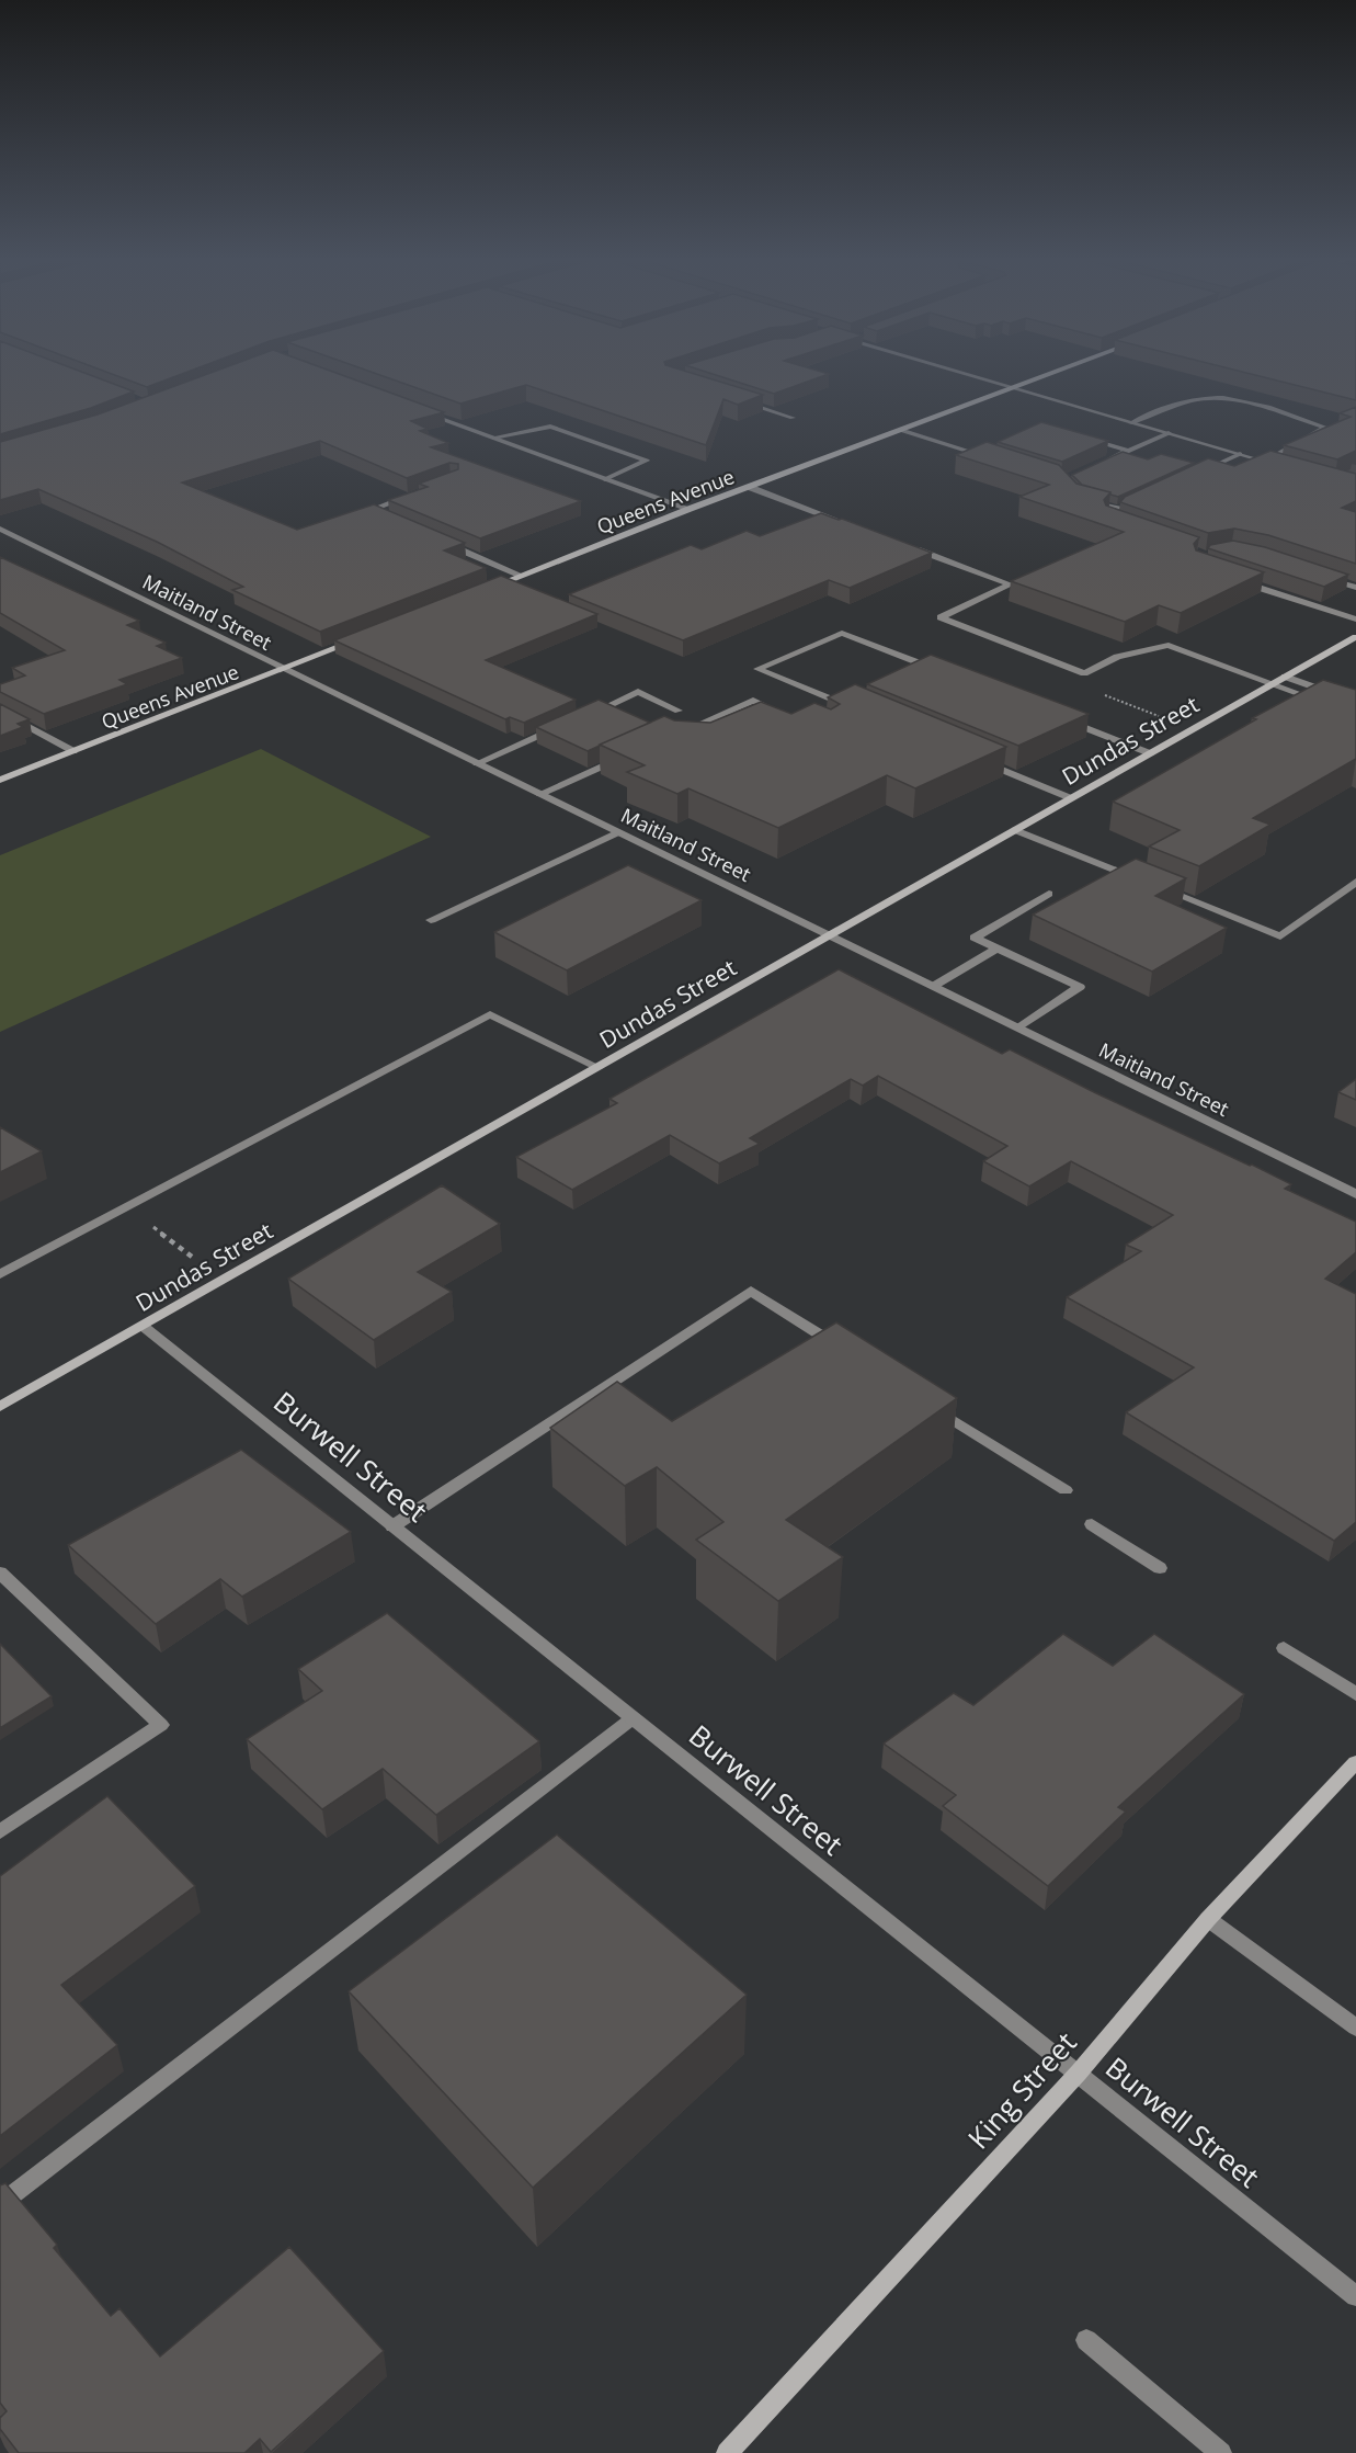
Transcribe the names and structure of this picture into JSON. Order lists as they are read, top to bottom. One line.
{"streets":{"main road":["Queens Avenue","Dundas Street","King Street"],"street":["Maitland Street","Burwell Street"]},"crossings":[["Queens Avenue","Maitland Street"],["Maitland Street","Dundas Street"],["Dundas Street","Burwell Street"],["Burwell Street","King Street"]]}
